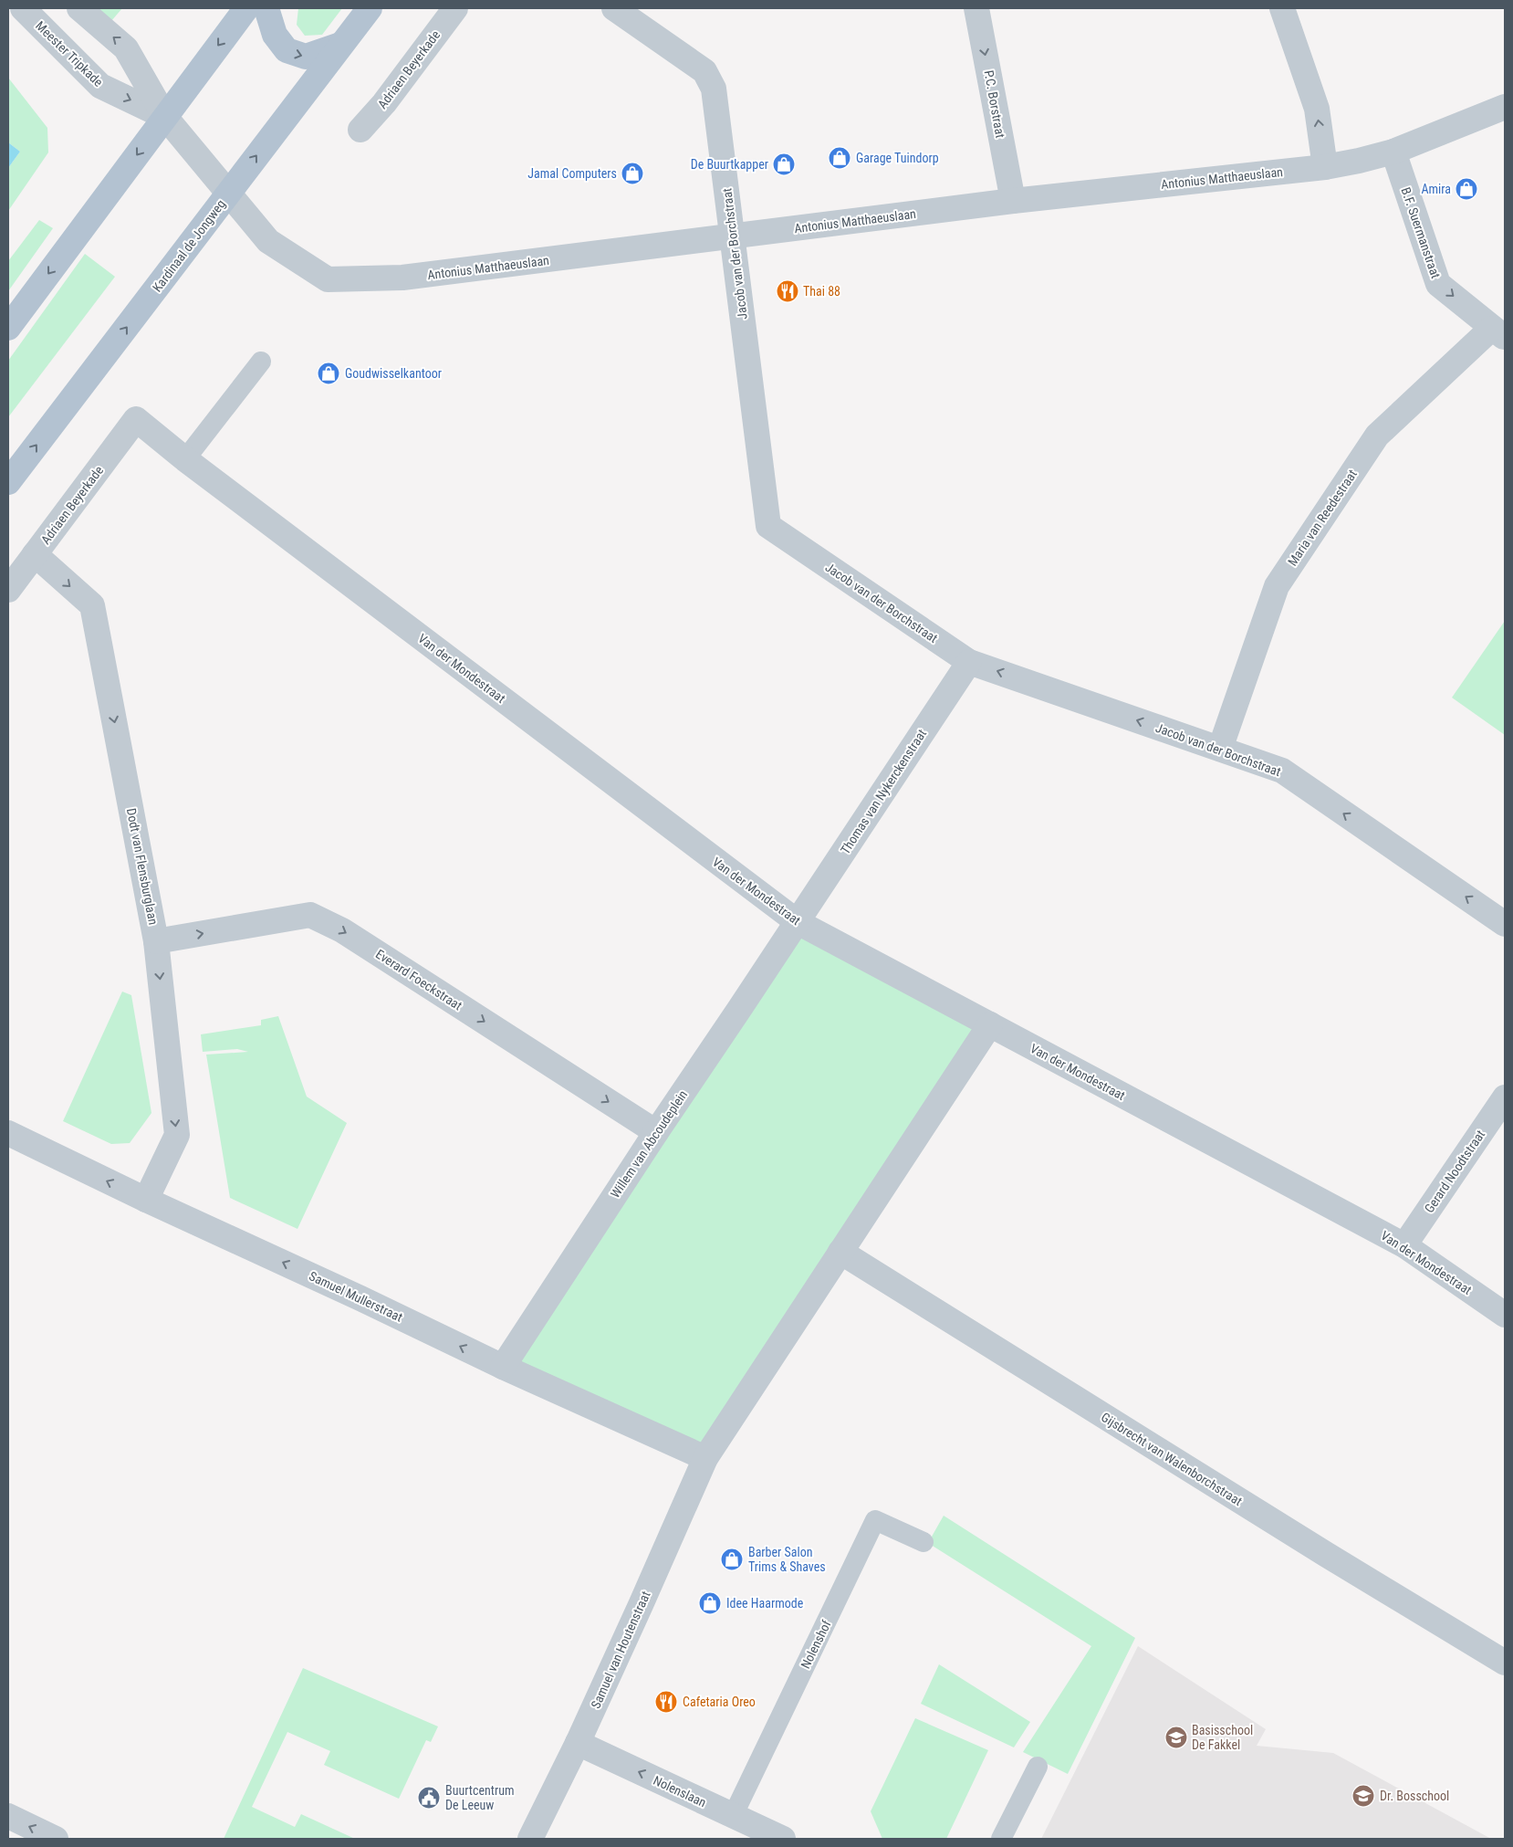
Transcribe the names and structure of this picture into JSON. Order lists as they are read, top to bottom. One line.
{"streets":{"main road":["Kardinaal de Jongweg"],"street":["Meester Tripkade","Adriaen Beyerkade","P.C. Borstraat","Antonius Matthaeuslaan","B.F. Suermanstraat","Jacob van der Borchstraat","Maria van Reedestraat","Van der Mondestraat","Thomas van Nykerckenstraat","Dodt van Flensburglaan","Everard Foeckstraat","Willem van Abcoudeplein","Gerard Noodtstraat","Samuel Mullerstraat","Gijsbrecht van Walenborchstraat","Samuel van Houtenstraat","Nolenslaan"],"lane":["Nolenshof"]},"crossings":[["Meester Tripkade","Antonius Matthaeuslaan"],["Adriaen Beyerkade","Van der Mondestraat"],["Adriaen Beyerkade","Dodt van Flensburglaan"],["P.C. Borstraat","Antonius Matthaeuslaan"],["Antonius Matthaeuslaan","B.F. Suermanstraat"],["Antonius Matthaeuslaan","Kardinaal de Jongweg"],["Antonius Matthaeuslaan","Jacob van der Borchstraat"],["B.F. Suermanstraat","Maria van Reedestraat"],["Jacob van der Borchstraat","Maria van Reedestraat"],["Jacob van der Borchstraat","Thomas van Nykerckenstraat"],["Van der Mondestraat","Thomas van Nykerckenstraat"],["Van der Mondestraat","Willem van Abcoudeplein"],["Van der Mondestraat","Gerard Noodtstraat"],["Thomas van Nykerckenstraat","Willem van Abcoudeplein"],["Dodt van Flensburglaan","Everard Foeckstraat"],["Dodt van Flensburglaan","Samuel Mullerstraat"],["Everard Foeckstraat","Willem van Abcoudeplein"],["Willem van Abcoudeplein","Samuel Mullerstraat"],["Samuel Mullerstraat","Samuel van Houtenstraat"],["Nolenshof","Nolenslaan"],["Samuel van Houtenstraat","Nolenslaan"]],"one_way":["P.C. Borstraat","B.F. Suermanstraat","Jacob van der Borchstraat","Dodt van Flensburglaan","Everard Foeckstraat","Samuel Mullerstraat","Nolenslaan"],"places":{"shop":["Garage Tuindorp","De Buurtkapper","Jamal Computers","Amira","Goudwisselkantoor","Barber Salon Trims & Shaves","Idee Haarmode"],"restaurant":["Thai 88","Cafetaria Oreo"],"school or university":["Basisschool De Fakkel","Dr. Bosschool"],"public building":["Buurtcentrum De Leeuw"]}}
